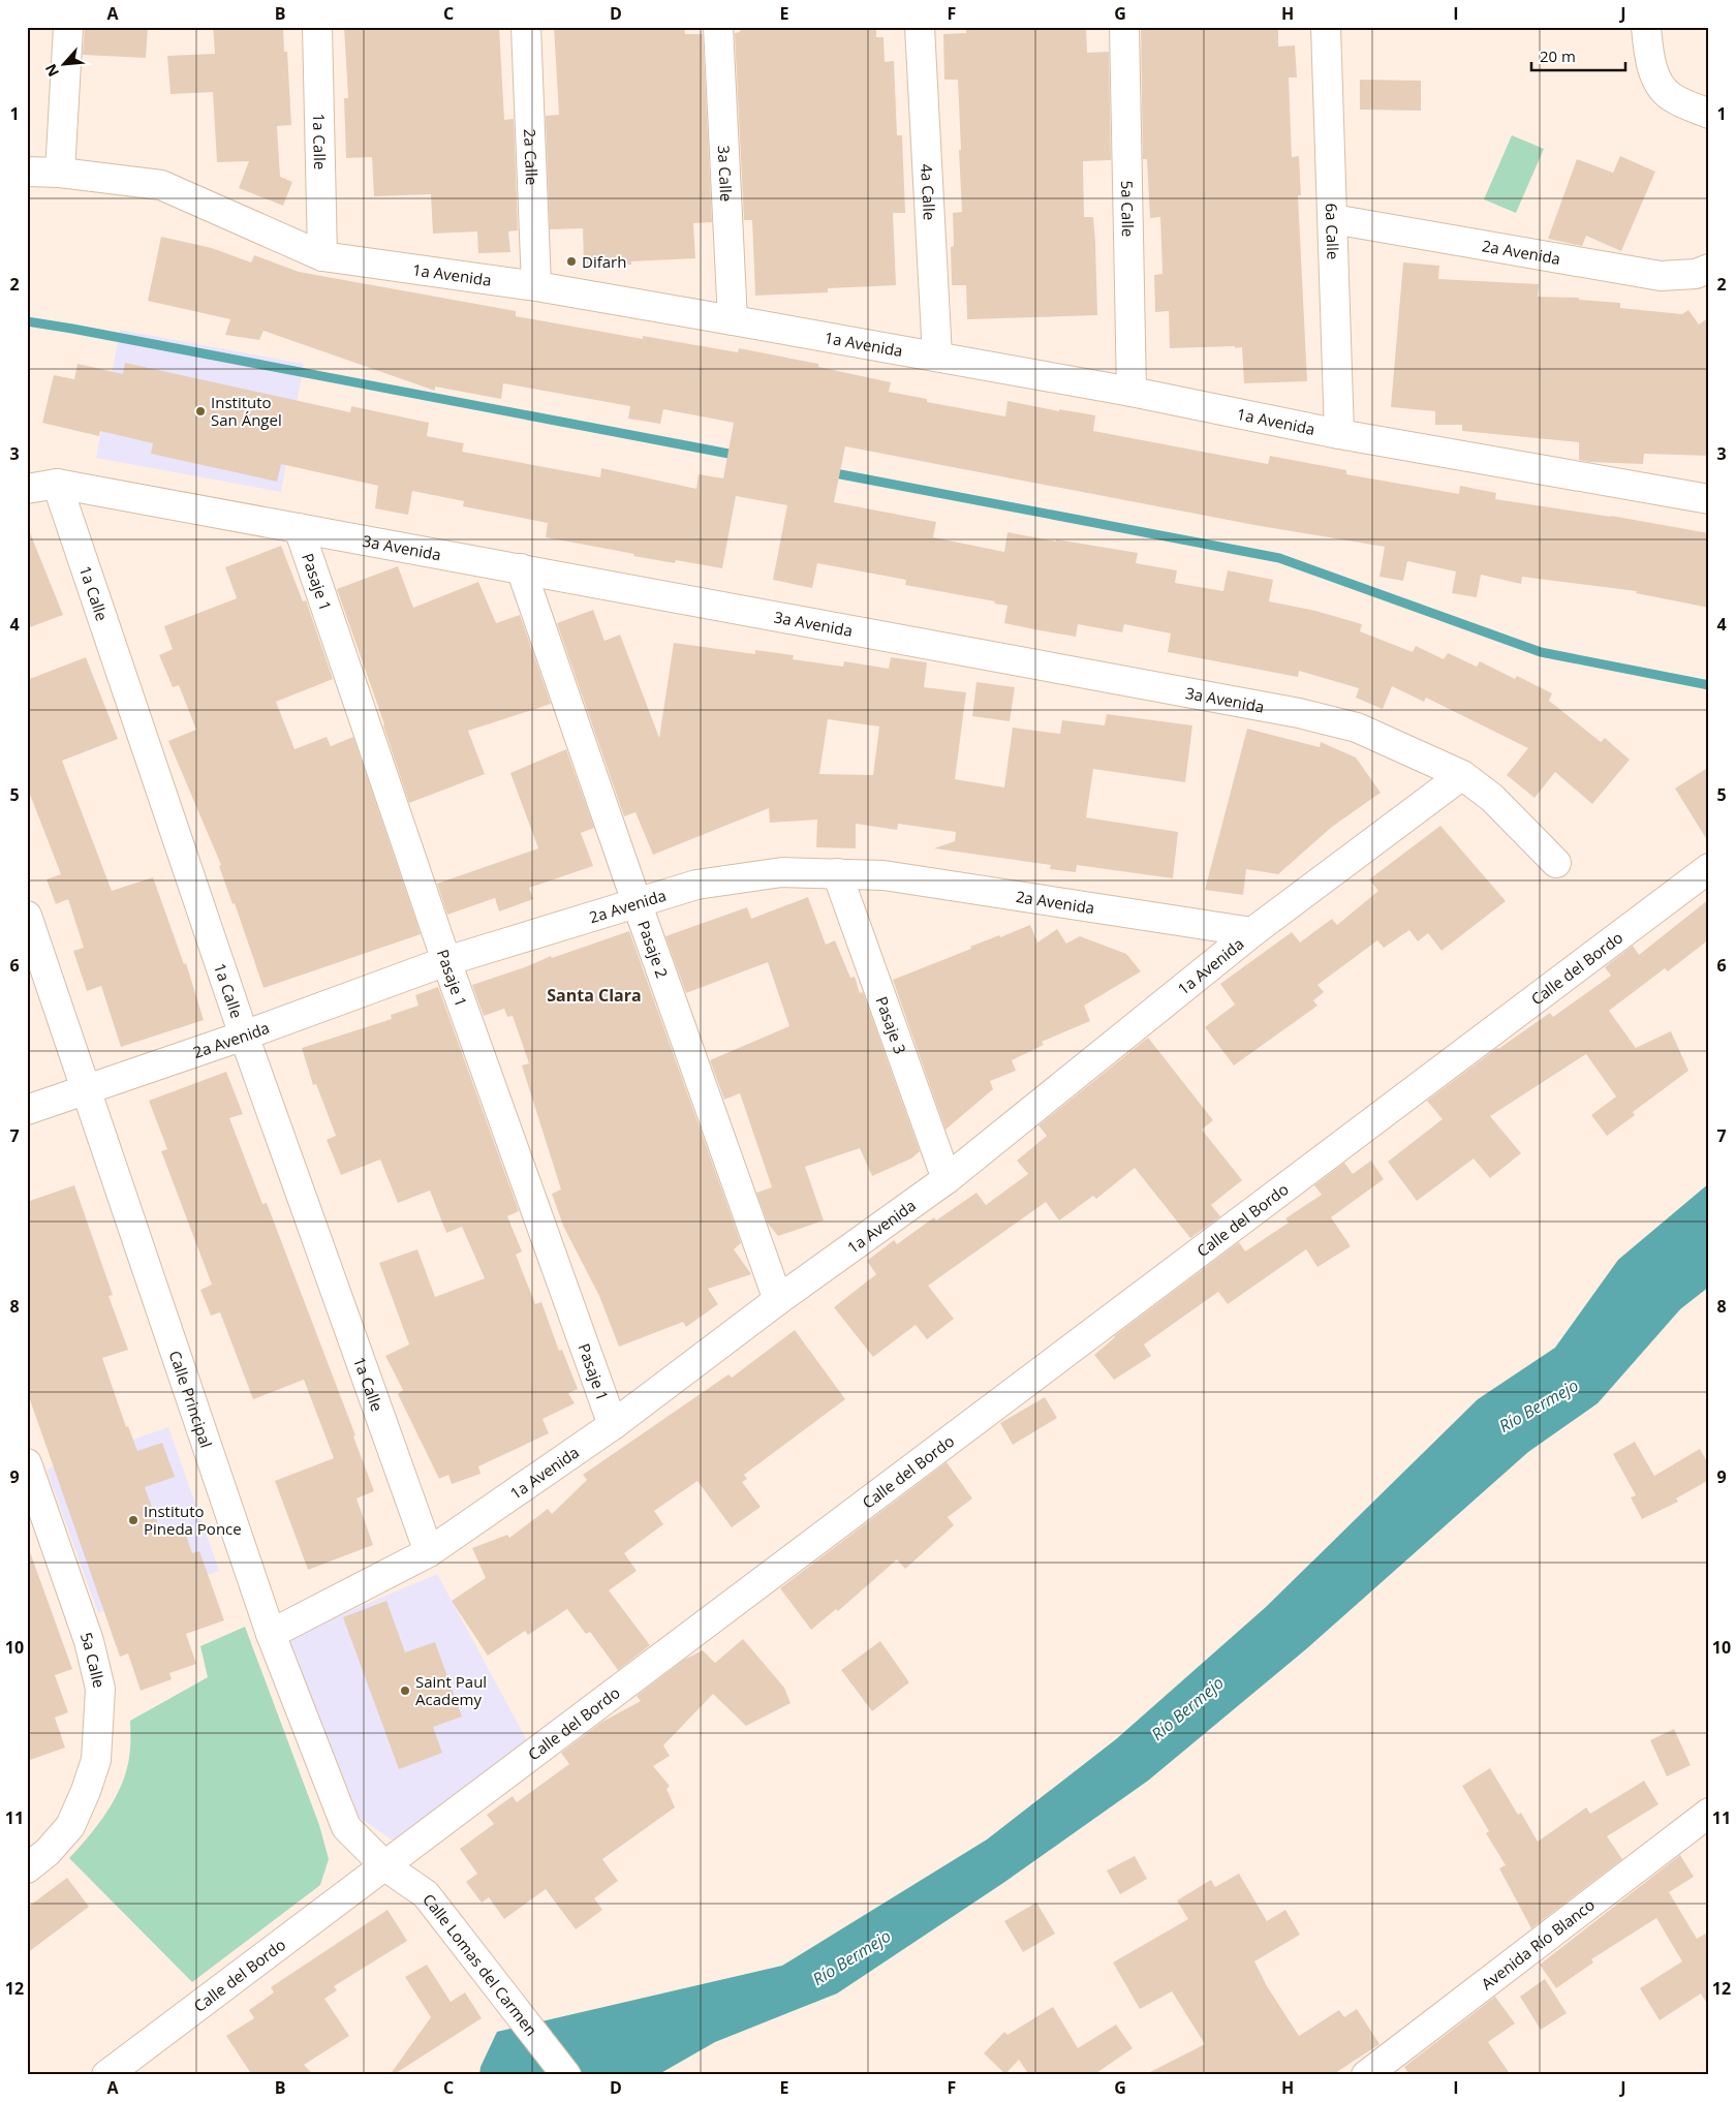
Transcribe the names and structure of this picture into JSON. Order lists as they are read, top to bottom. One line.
{"streets":{"street":["1a Calle","2a Calle","3a Calle","4a Calle","5a Calle","6a Calle","2a Avenida","1a Avenida","3a Avenida","Pasaje 1","Pasaje 2","Calle del Bordo","Pasaje 3","Calle Principal","Avenida Río Blanco","Calle Lomas del Carmen"]},"crossings":[["1a Calle","2a Avenida"],["1a Calle","1a Avenida"],["1a Calle","3a Avenida"],["2a Calle","1a Avenida"],["3a Calle","1a Avenida"],["4a Calle","1a Avenida"],["5a Calle","1a Avenida"],["6a Calle","2a Avenida"],["6a Calle","1a Avenida"],["2a Avenida","1a Avenida"],["2a Avenida","Pasaje 1"],["2a Avenida","Pasaje 2"],["2a Avenida","Pasaje 3"],["2a Avenida","Calle Principal"],["1a Avenida","3a Avenida"],["1a Avenida","Pasaje 1"],["1a Avenida","Pasaje 2"],["1a Avenida","Pasaje 3"],["1a Avenida","Calle Principal"],["3a Avenida","Pasaje 1"],["3a Avenida","Pasaje 2"],["Calle del Bordo","Calle Principal"],["Calle del Bordo","Calle Lomas del Carmen"],["Calle Principal","Calle Lomas del Carmen"]],"districts":["Santa Clara"],"water":["Río Bermejo"],"places":["Difarh","Instituto San Ángel","Instituto Pineda Ponce","Saint Paul Academy"],"scale_bar":"20 m","north":"bottom left","grid":{"columns":["A","B","C","D","E","F","G","H","I","J"],"rows":["1","2","3","4","5","6","7","8","9","10","11","12"]}}
